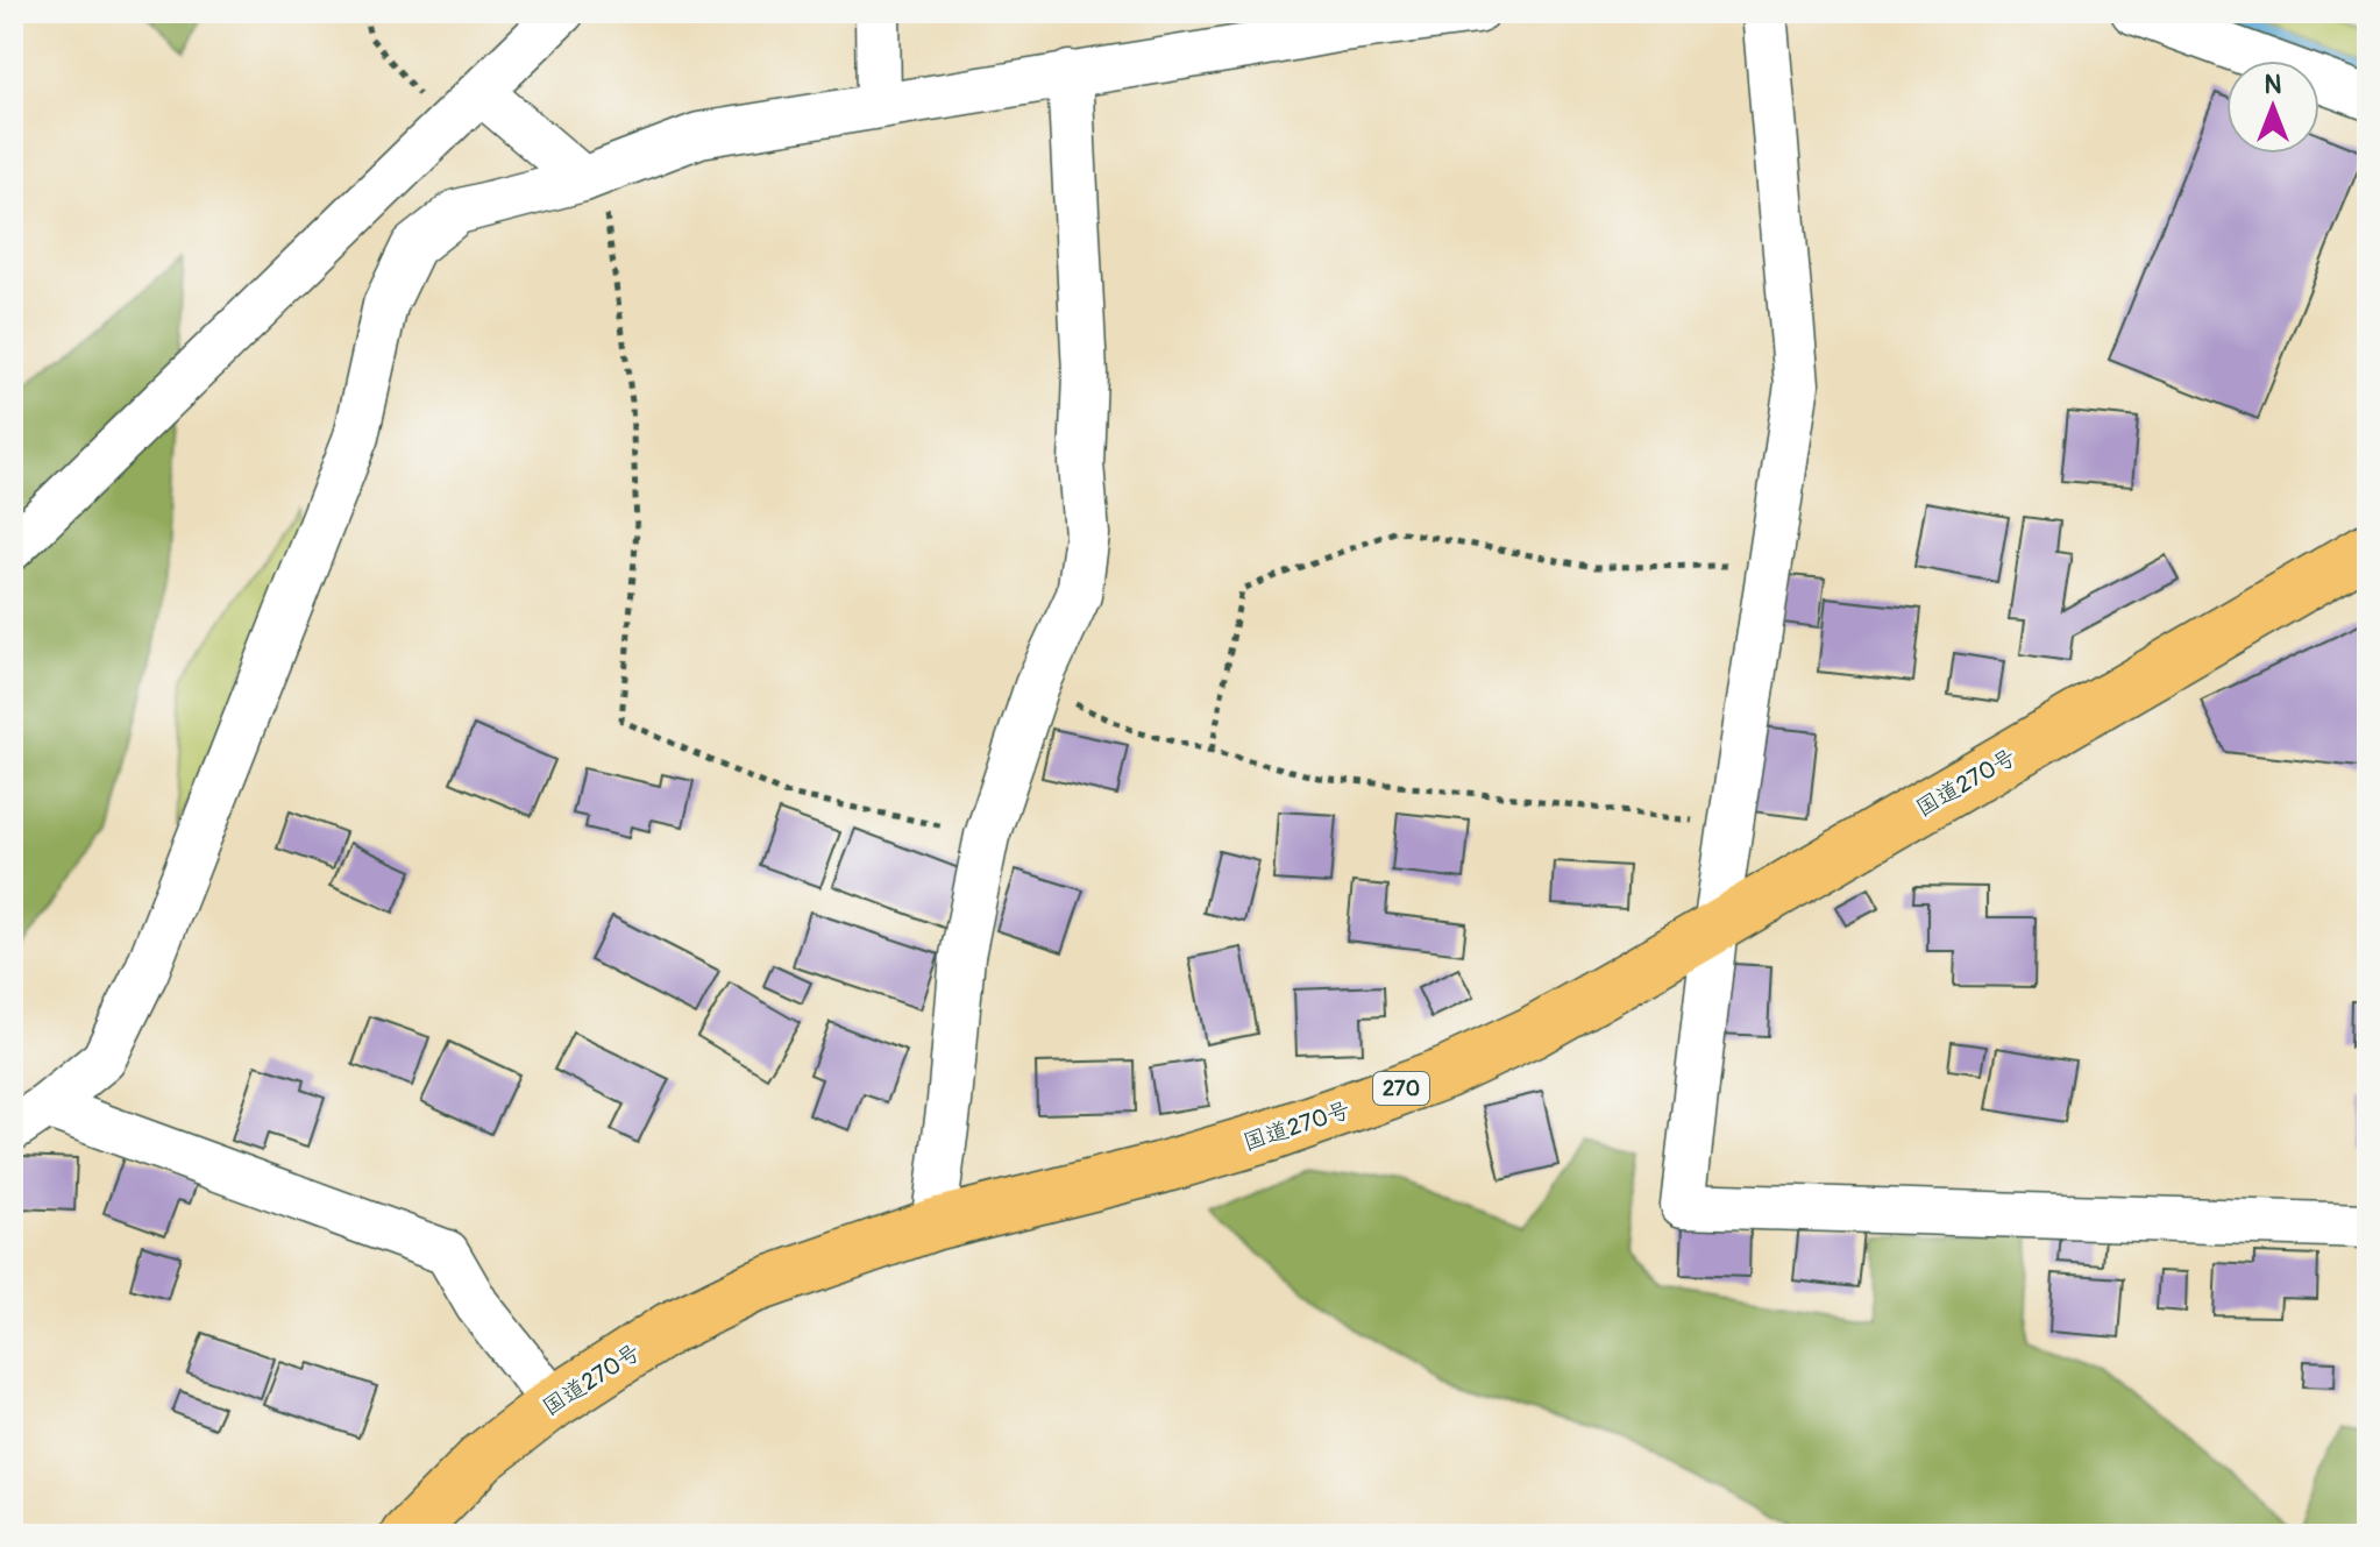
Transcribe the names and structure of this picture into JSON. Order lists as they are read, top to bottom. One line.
{"streets":{"highway":["国道270号","270"]},"north":"top"}
